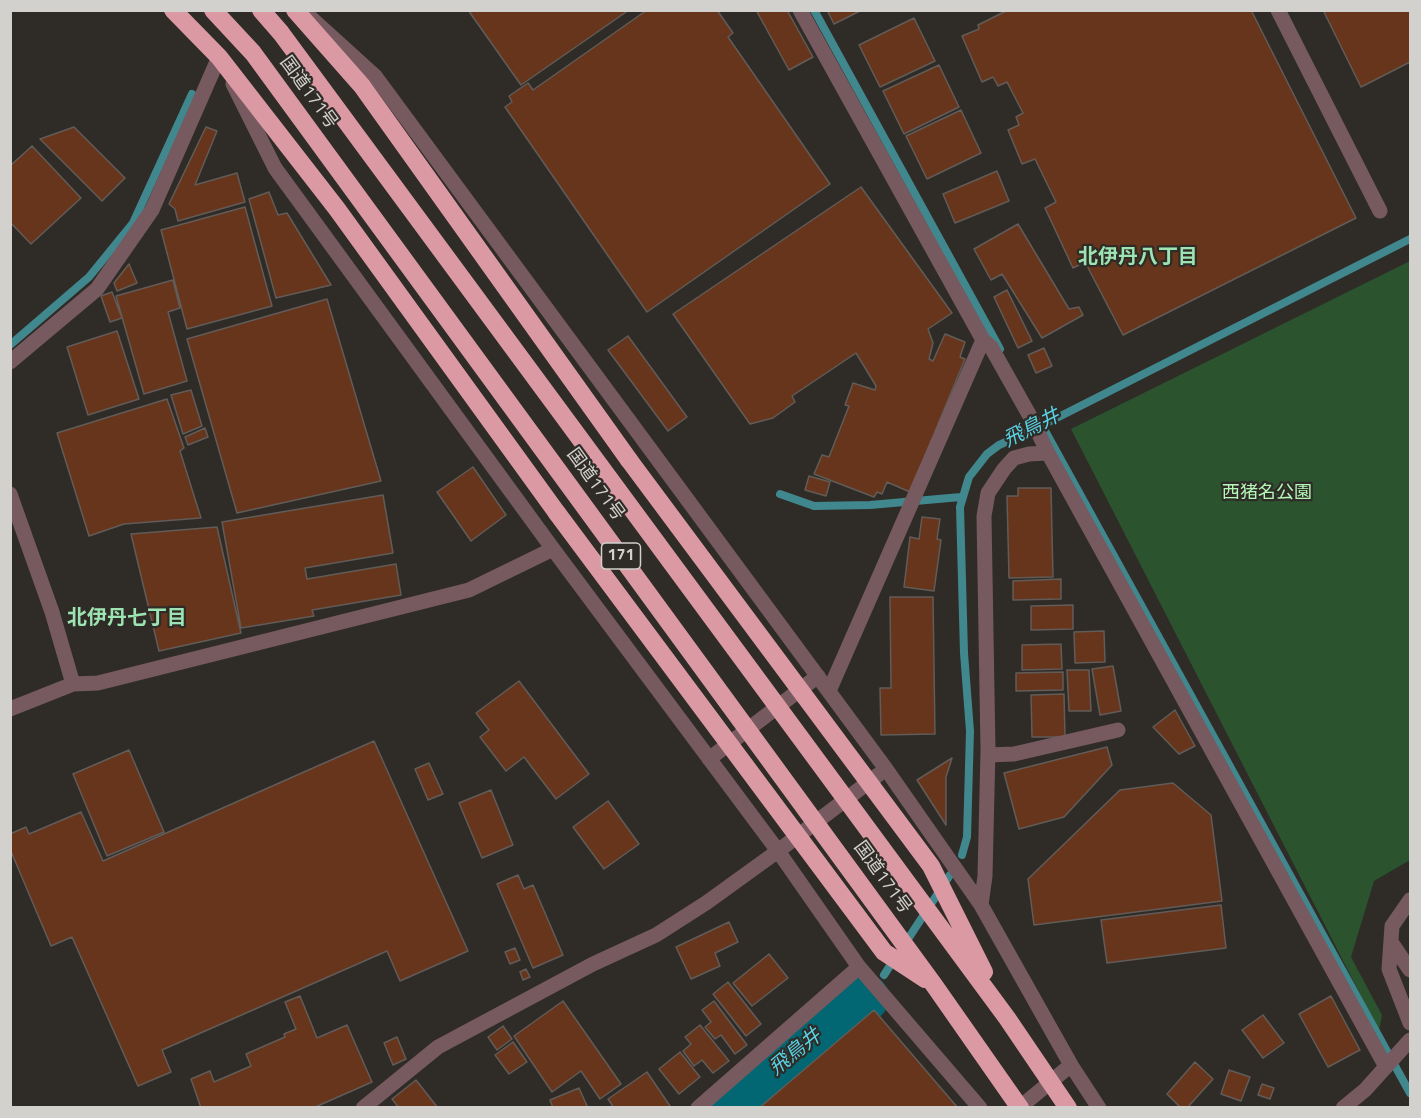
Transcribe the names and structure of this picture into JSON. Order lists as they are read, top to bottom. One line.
{"streets":{"highway":["国道171号","171"]},"crossings":[["国道171号","171"]],"districts":["北伊丹八丁目","北伊丹七丁目"],"water":["飛鳥井"],"parks":["西猪名公園"]}
